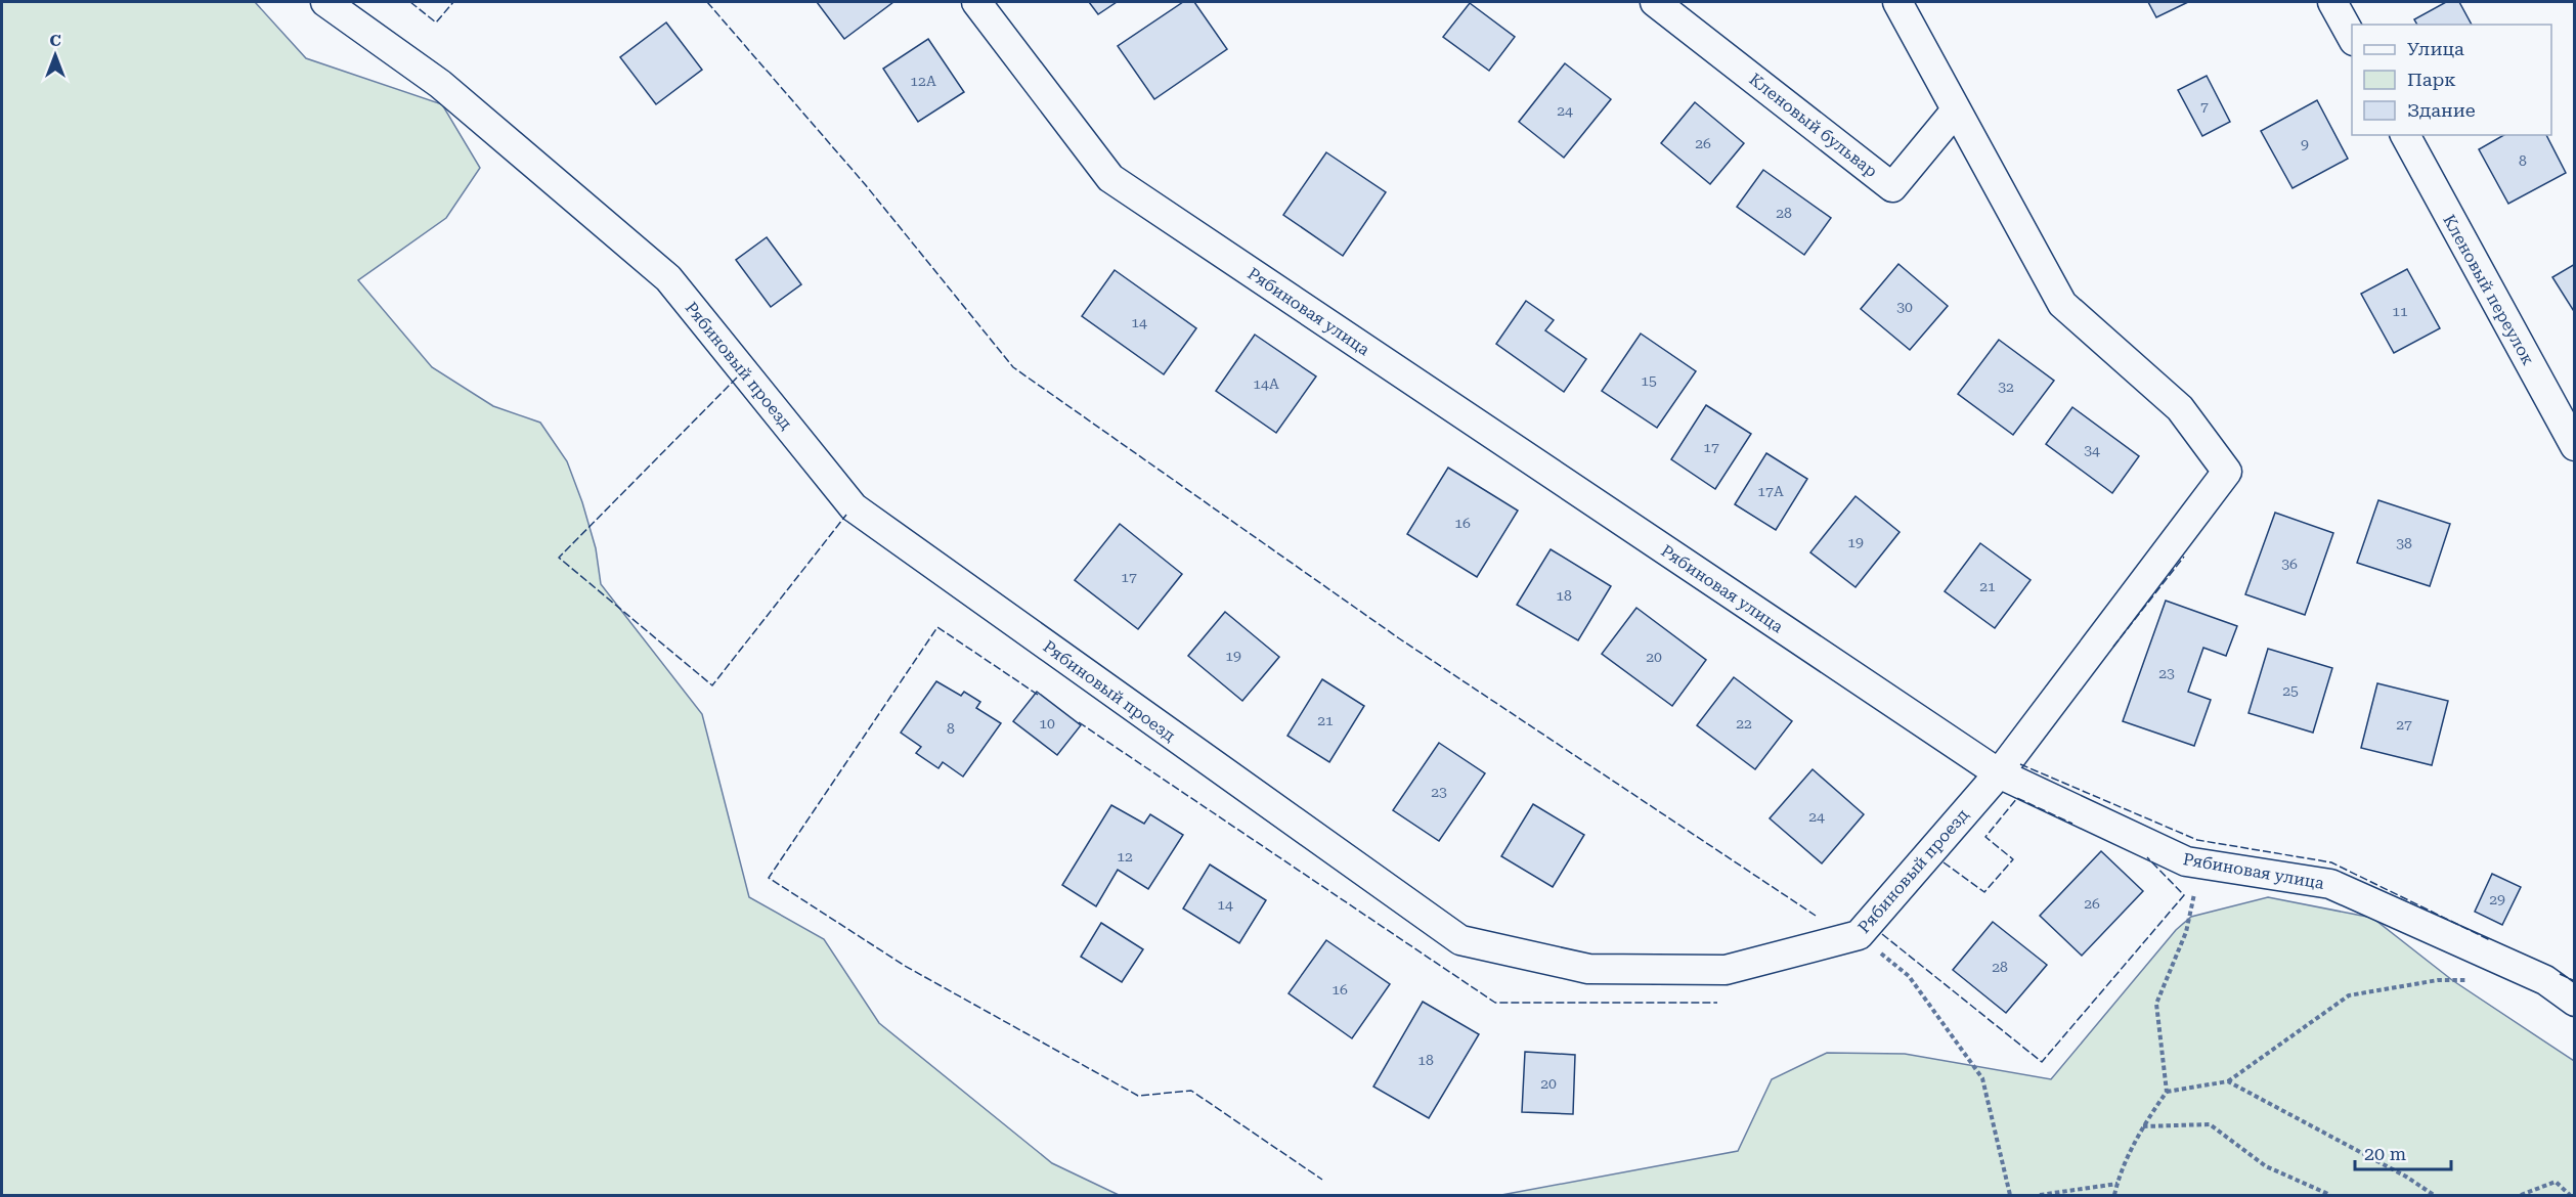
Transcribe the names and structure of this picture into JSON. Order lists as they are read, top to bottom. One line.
{"streets":{"street":["Кленовый бульвар","Кленовый переулок","Рябиновая улица","Рябиновый проезд"]},"crossings":[["Кленовый бульвар","Рябиновый проезд"],["Рябиновая улица","Рябиновый проезд"]],"house_numbers":["12А","7","24","26","9","8","28","30","11","14","15","14А","32","17","34","17А","16","19","38","36","17","21","18","19","20","23","25","21","10","22","27","8","23","24","12","29","26","14","28","16","18","20"],"legend":["Улица","Парк","Здание"],"scale_bar":"20 m","north":"top"}
